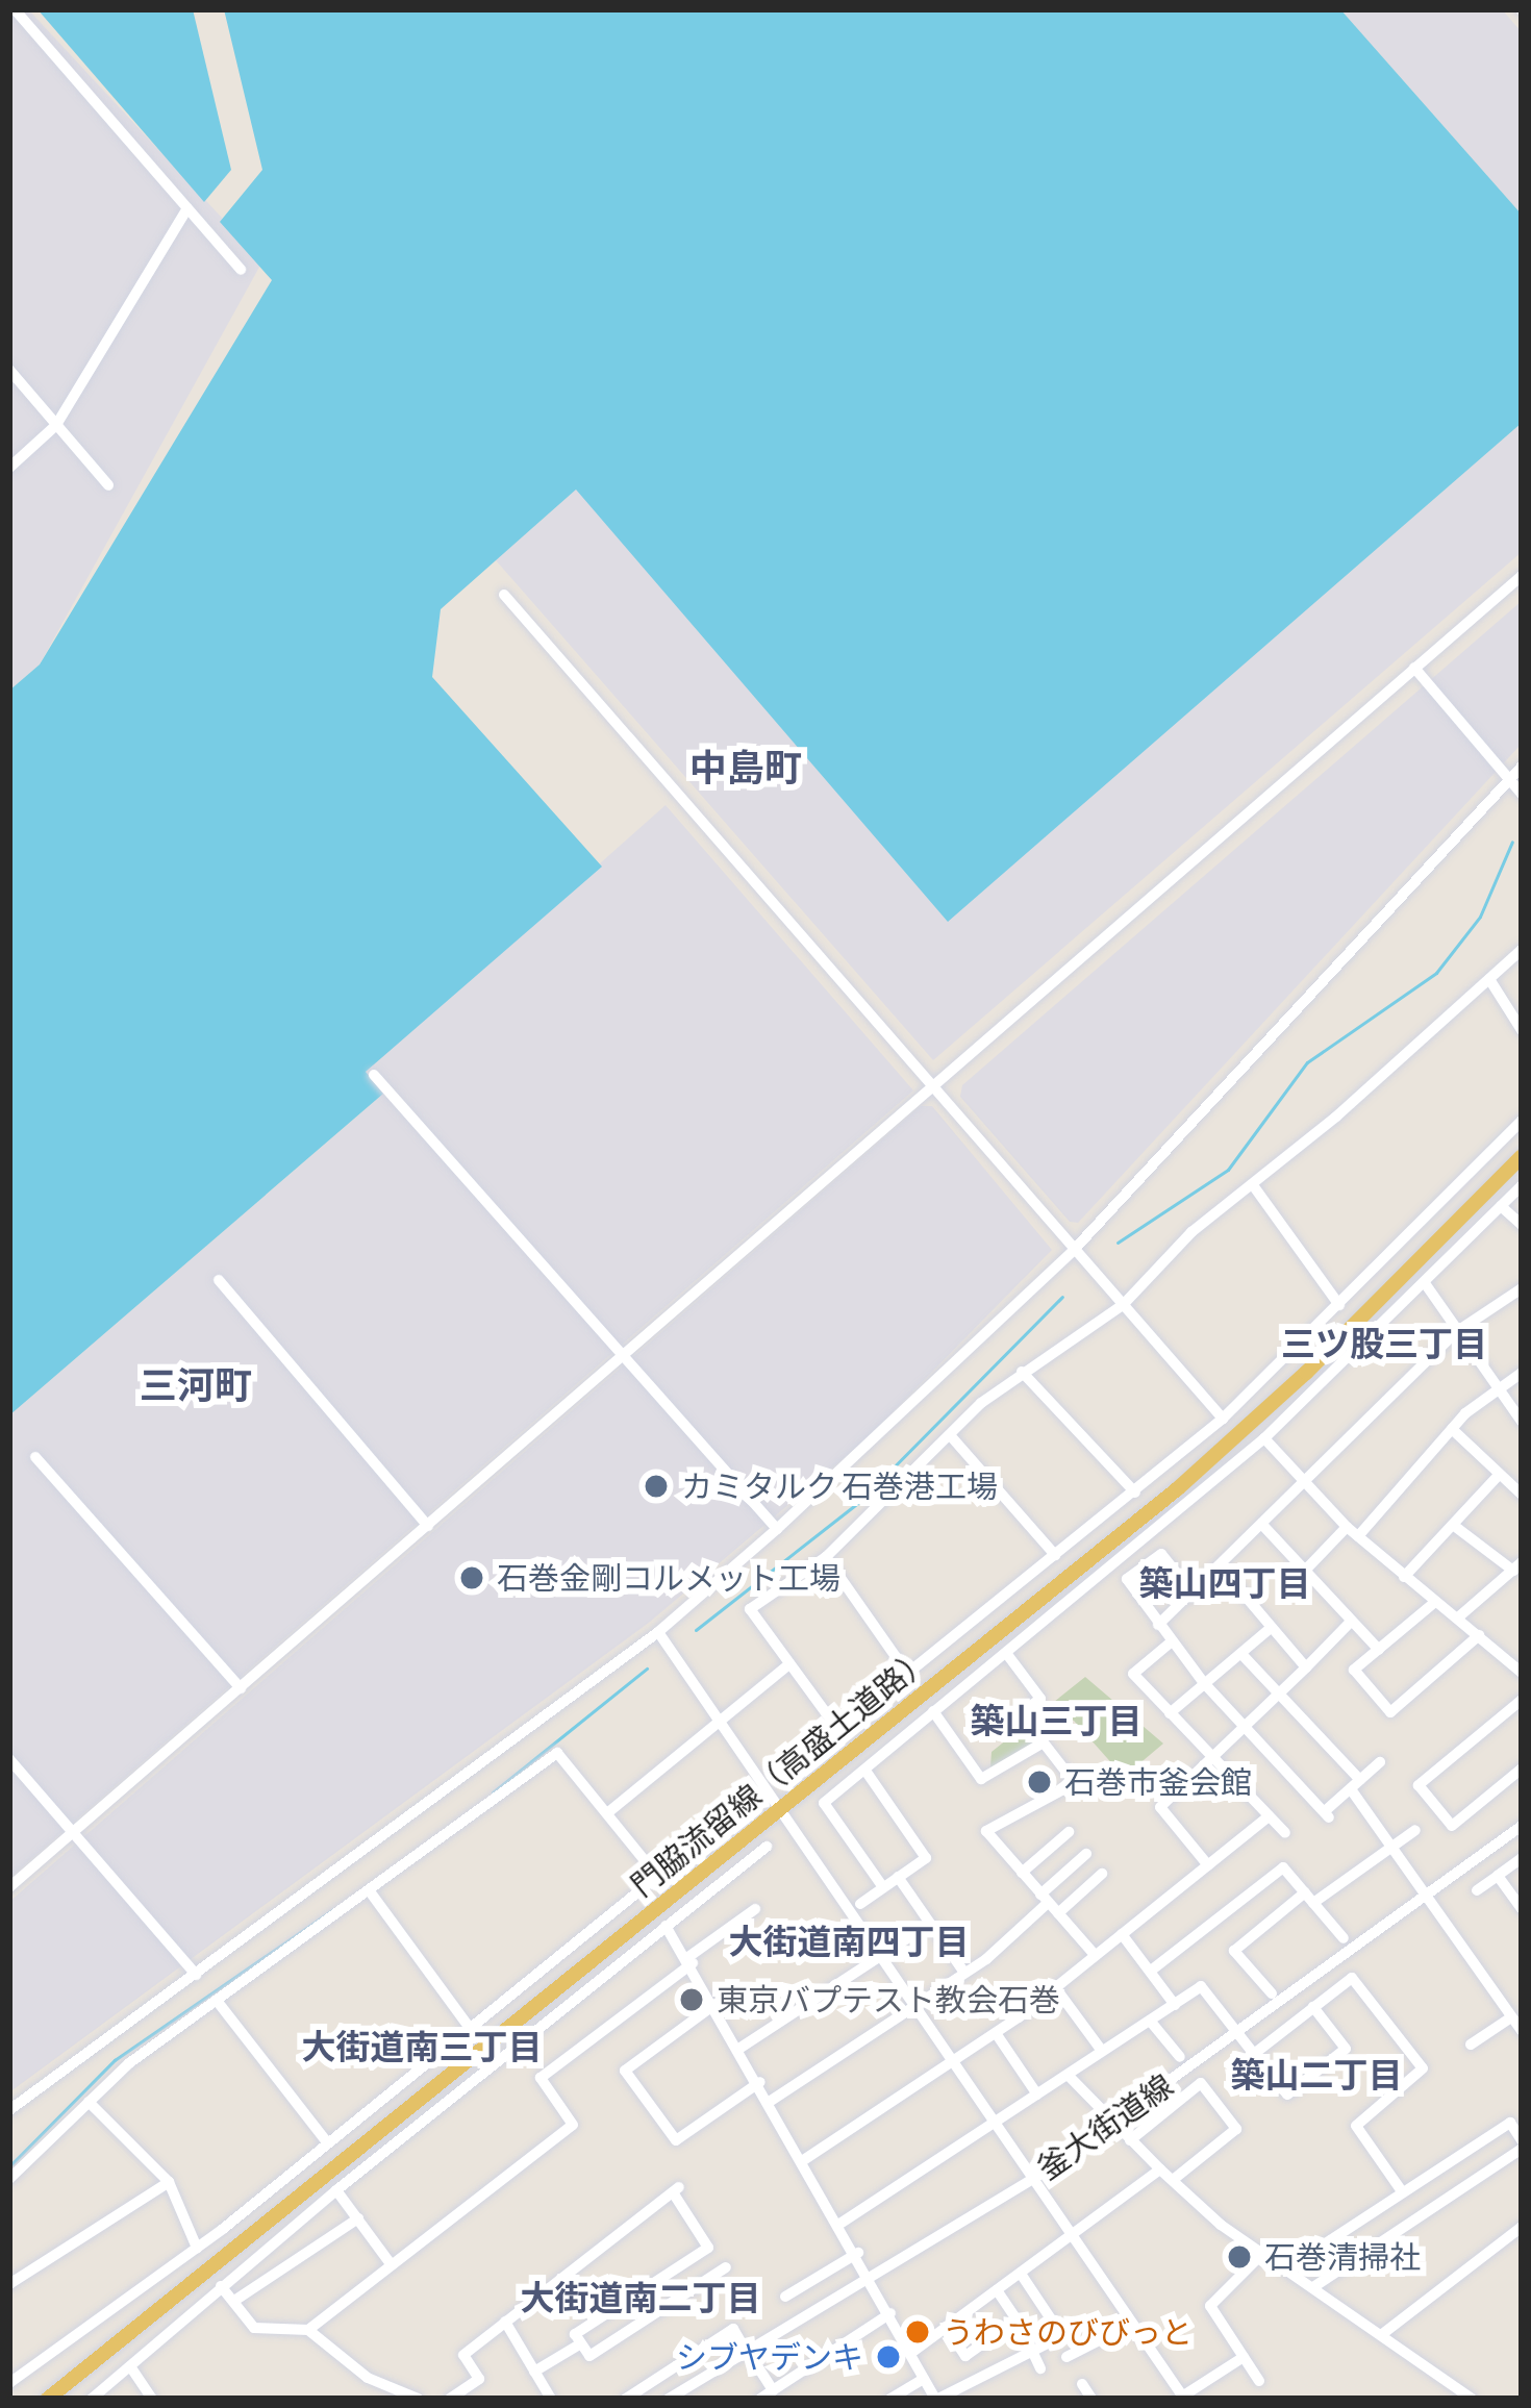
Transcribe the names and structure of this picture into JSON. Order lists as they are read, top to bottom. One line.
{"streets":{"main road":["門脇流留線（高盛土道路）"],"street":["釜大街道線"]},"districts":["中島町","三ツ股三丁目","三河町","築山四丁目","築山三丁目","大街道南四丁目","大街道南三丁目","築山二丁目","大街道南二丁目"],"places":["カミタルク 石巻港工場","石巻金剛コルメット工場","石巻市釜会館","東京バプテスト教会石巻","石巻清掃社","うわさのびびっと","シブヤデンキ"]}
